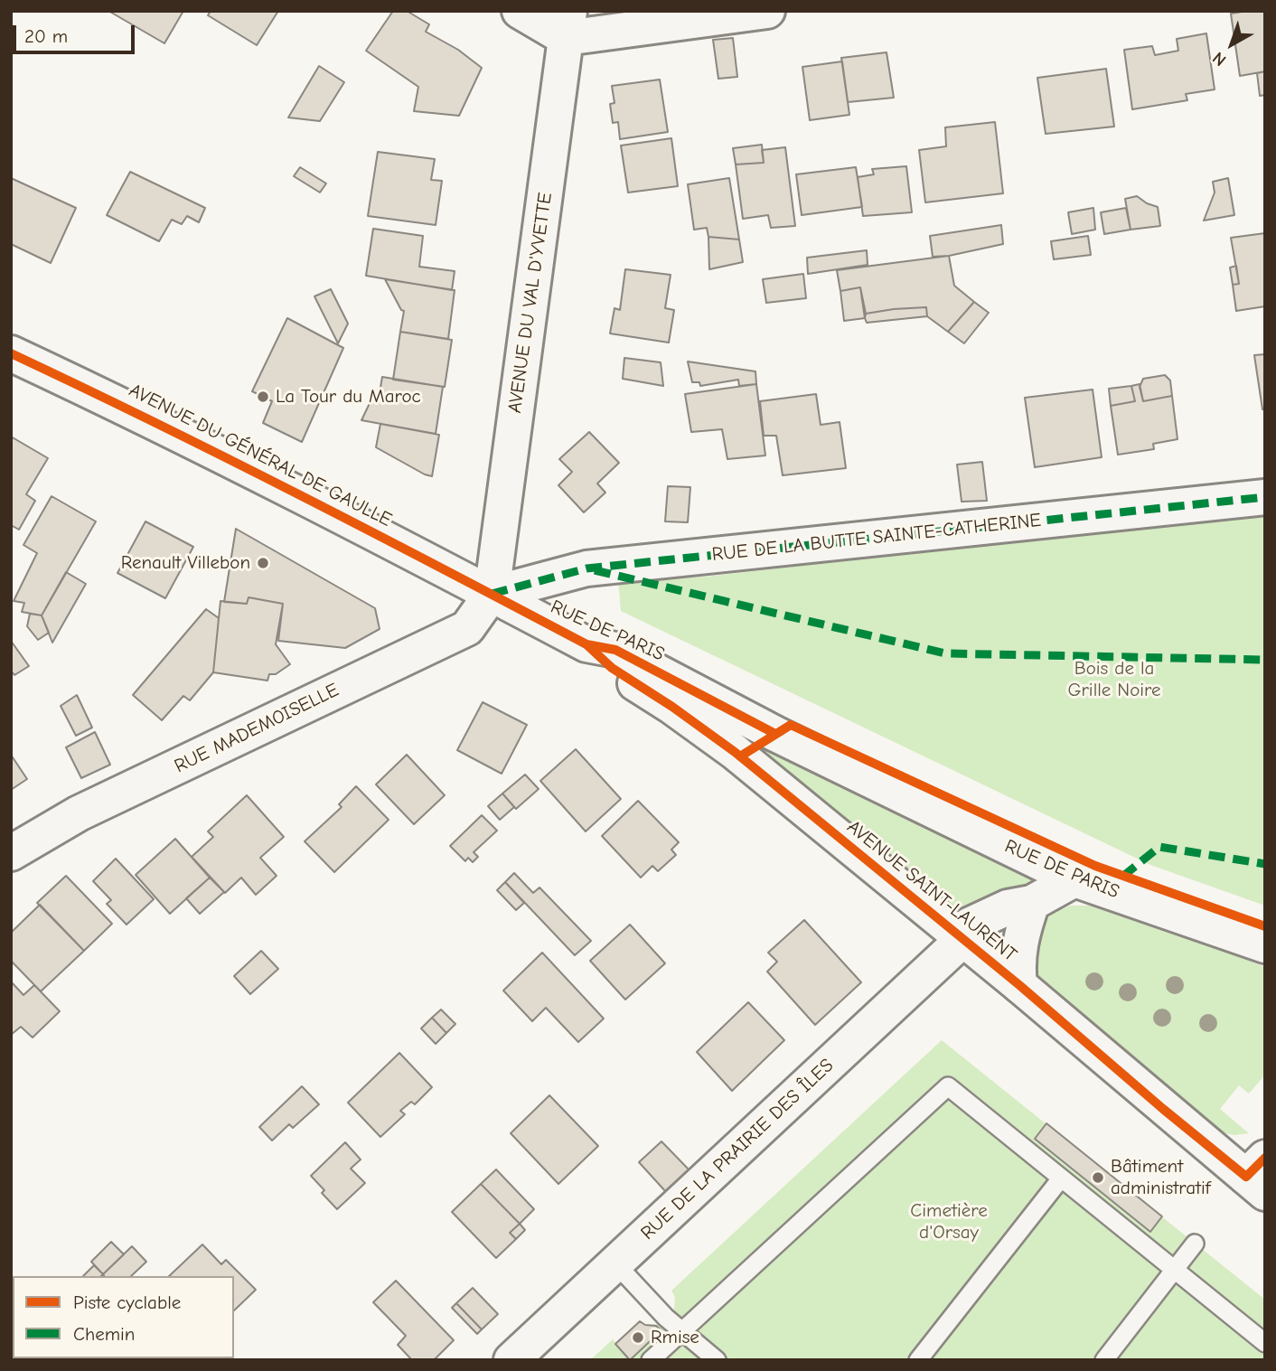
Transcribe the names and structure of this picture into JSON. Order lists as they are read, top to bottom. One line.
{"streets":{"street":["AVENUE DU VAL D'YVETTE","AVENUE DU GÉNÉRAL DE GAULLE","RUE DE LA BUTTE SAINTE-CATHERINE","RUE DE PARIS","RUE MADEMOISELLE","AVENUE SAINT-LAURENT","RUE DE LA PRAIRIE DES ÎLES"]},"crossings":[["AVENUE DU VAL D'YVETTE","AVENUE DU GÉNÉRAL DE GAULLE"],["AVENUE DU VAL D'YVETTE","RUE DE LA BUTTE SAINTE-CATHERINE"],["AVENUE DU VAL D'YVETTE","RUE DE PARIS"],["AVENUE DU VAL D'YVETTE","RUE MADEMOISELLE"],["AVENUE DU GÉNÉRAL DE GAULLE","RUE DE LA BUTTE SAINTE-CATHERINE"],["AVENUE DU GÉNÉRAL DE GAULLE","RUE DE PARIS"],["AVENUE DU GÉNÉRAL DE GAULLE","RUE MADEMOISELLE"],["RUE DE LA BUTTE SAINTE-CATHERINE","RUE DE PARIS"],["RUE DE LA BUTTE SAINTE-CATHERINE","RUE MADEMOISELLE"],["RUE DE PARIS","RUE MADEMOISELLE"],["RUE DE PARIS","AVENUE SAINT-LAURENT"],["RUE DE PARIS","RUE DE LA PRAIRIE DES ÎLES"],["AVENUE SAINT-LAURENT","RUE DE LA PRAIRIE DES ÎLES"]],"parks":["Bois de la Grille Noire","Cimetière d'Orsay"],"places":["La Tour du Maroc","Renault Villebon","Bâtiment administratif","Rmise"],"legend":["Piste cyclable","Chemin"],"scale_bar":"20 m","north":"bottom left"}
